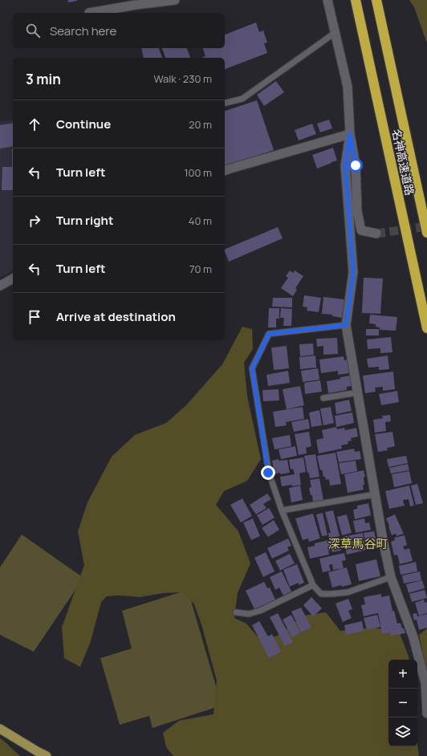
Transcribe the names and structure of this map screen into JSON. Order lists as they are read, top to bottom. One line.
{"streets":{"highway":["名神高速道路"]},"districts":["深草馬谷町"],"page":{"search":"Search here","heading":["3 min","Walk · 230 m"],"list":[["Continue","20 m"],["Turn left","100 m"],["Turn right","40 m"],["Turn left","70 m"],"Arrive at destination"],"map_buttons":["+","−"]}}
